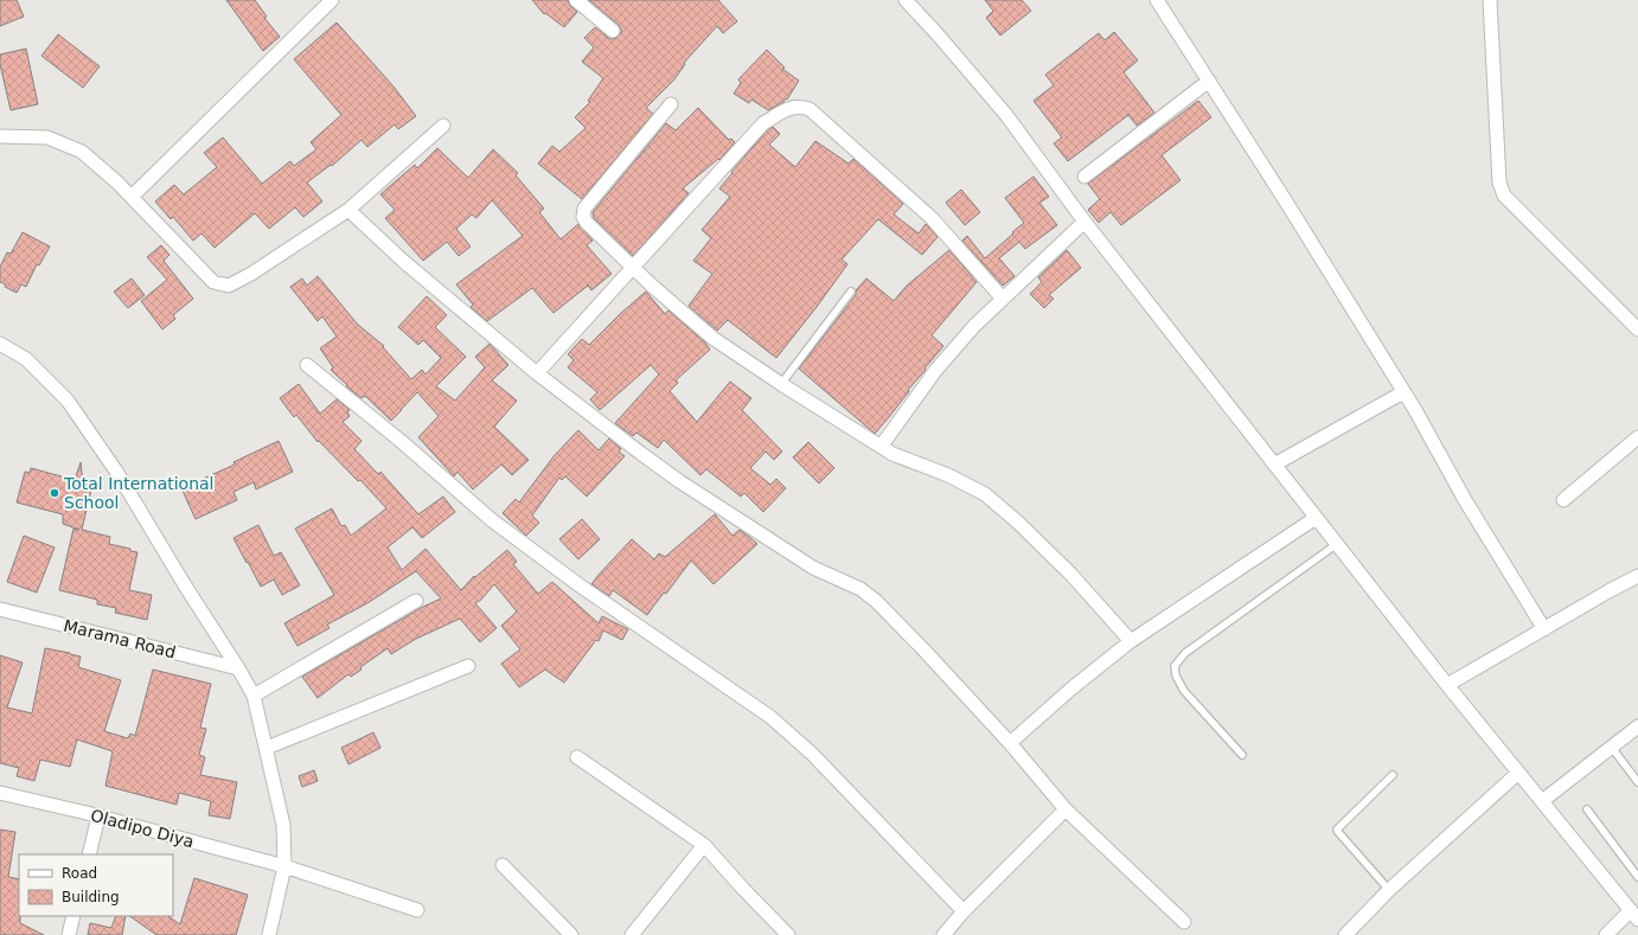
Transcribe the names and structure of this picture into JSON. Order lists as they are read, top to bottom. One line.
{"streets":{"street":["Marama Road","Oladipo Diya"]},"places":["Total International School"],"legend":["Road","Building"]}
